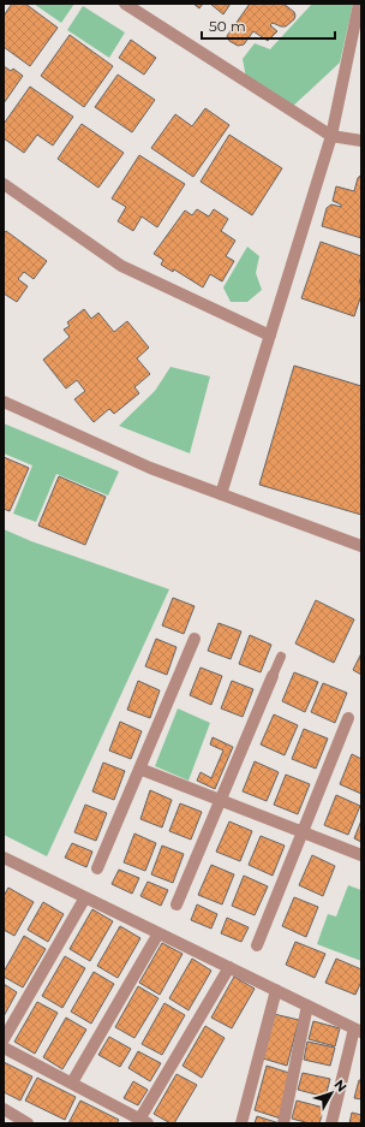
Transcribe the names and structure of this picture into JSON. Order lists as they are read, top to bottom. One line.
{"scale_bar":"50 m","north":"top right"}
